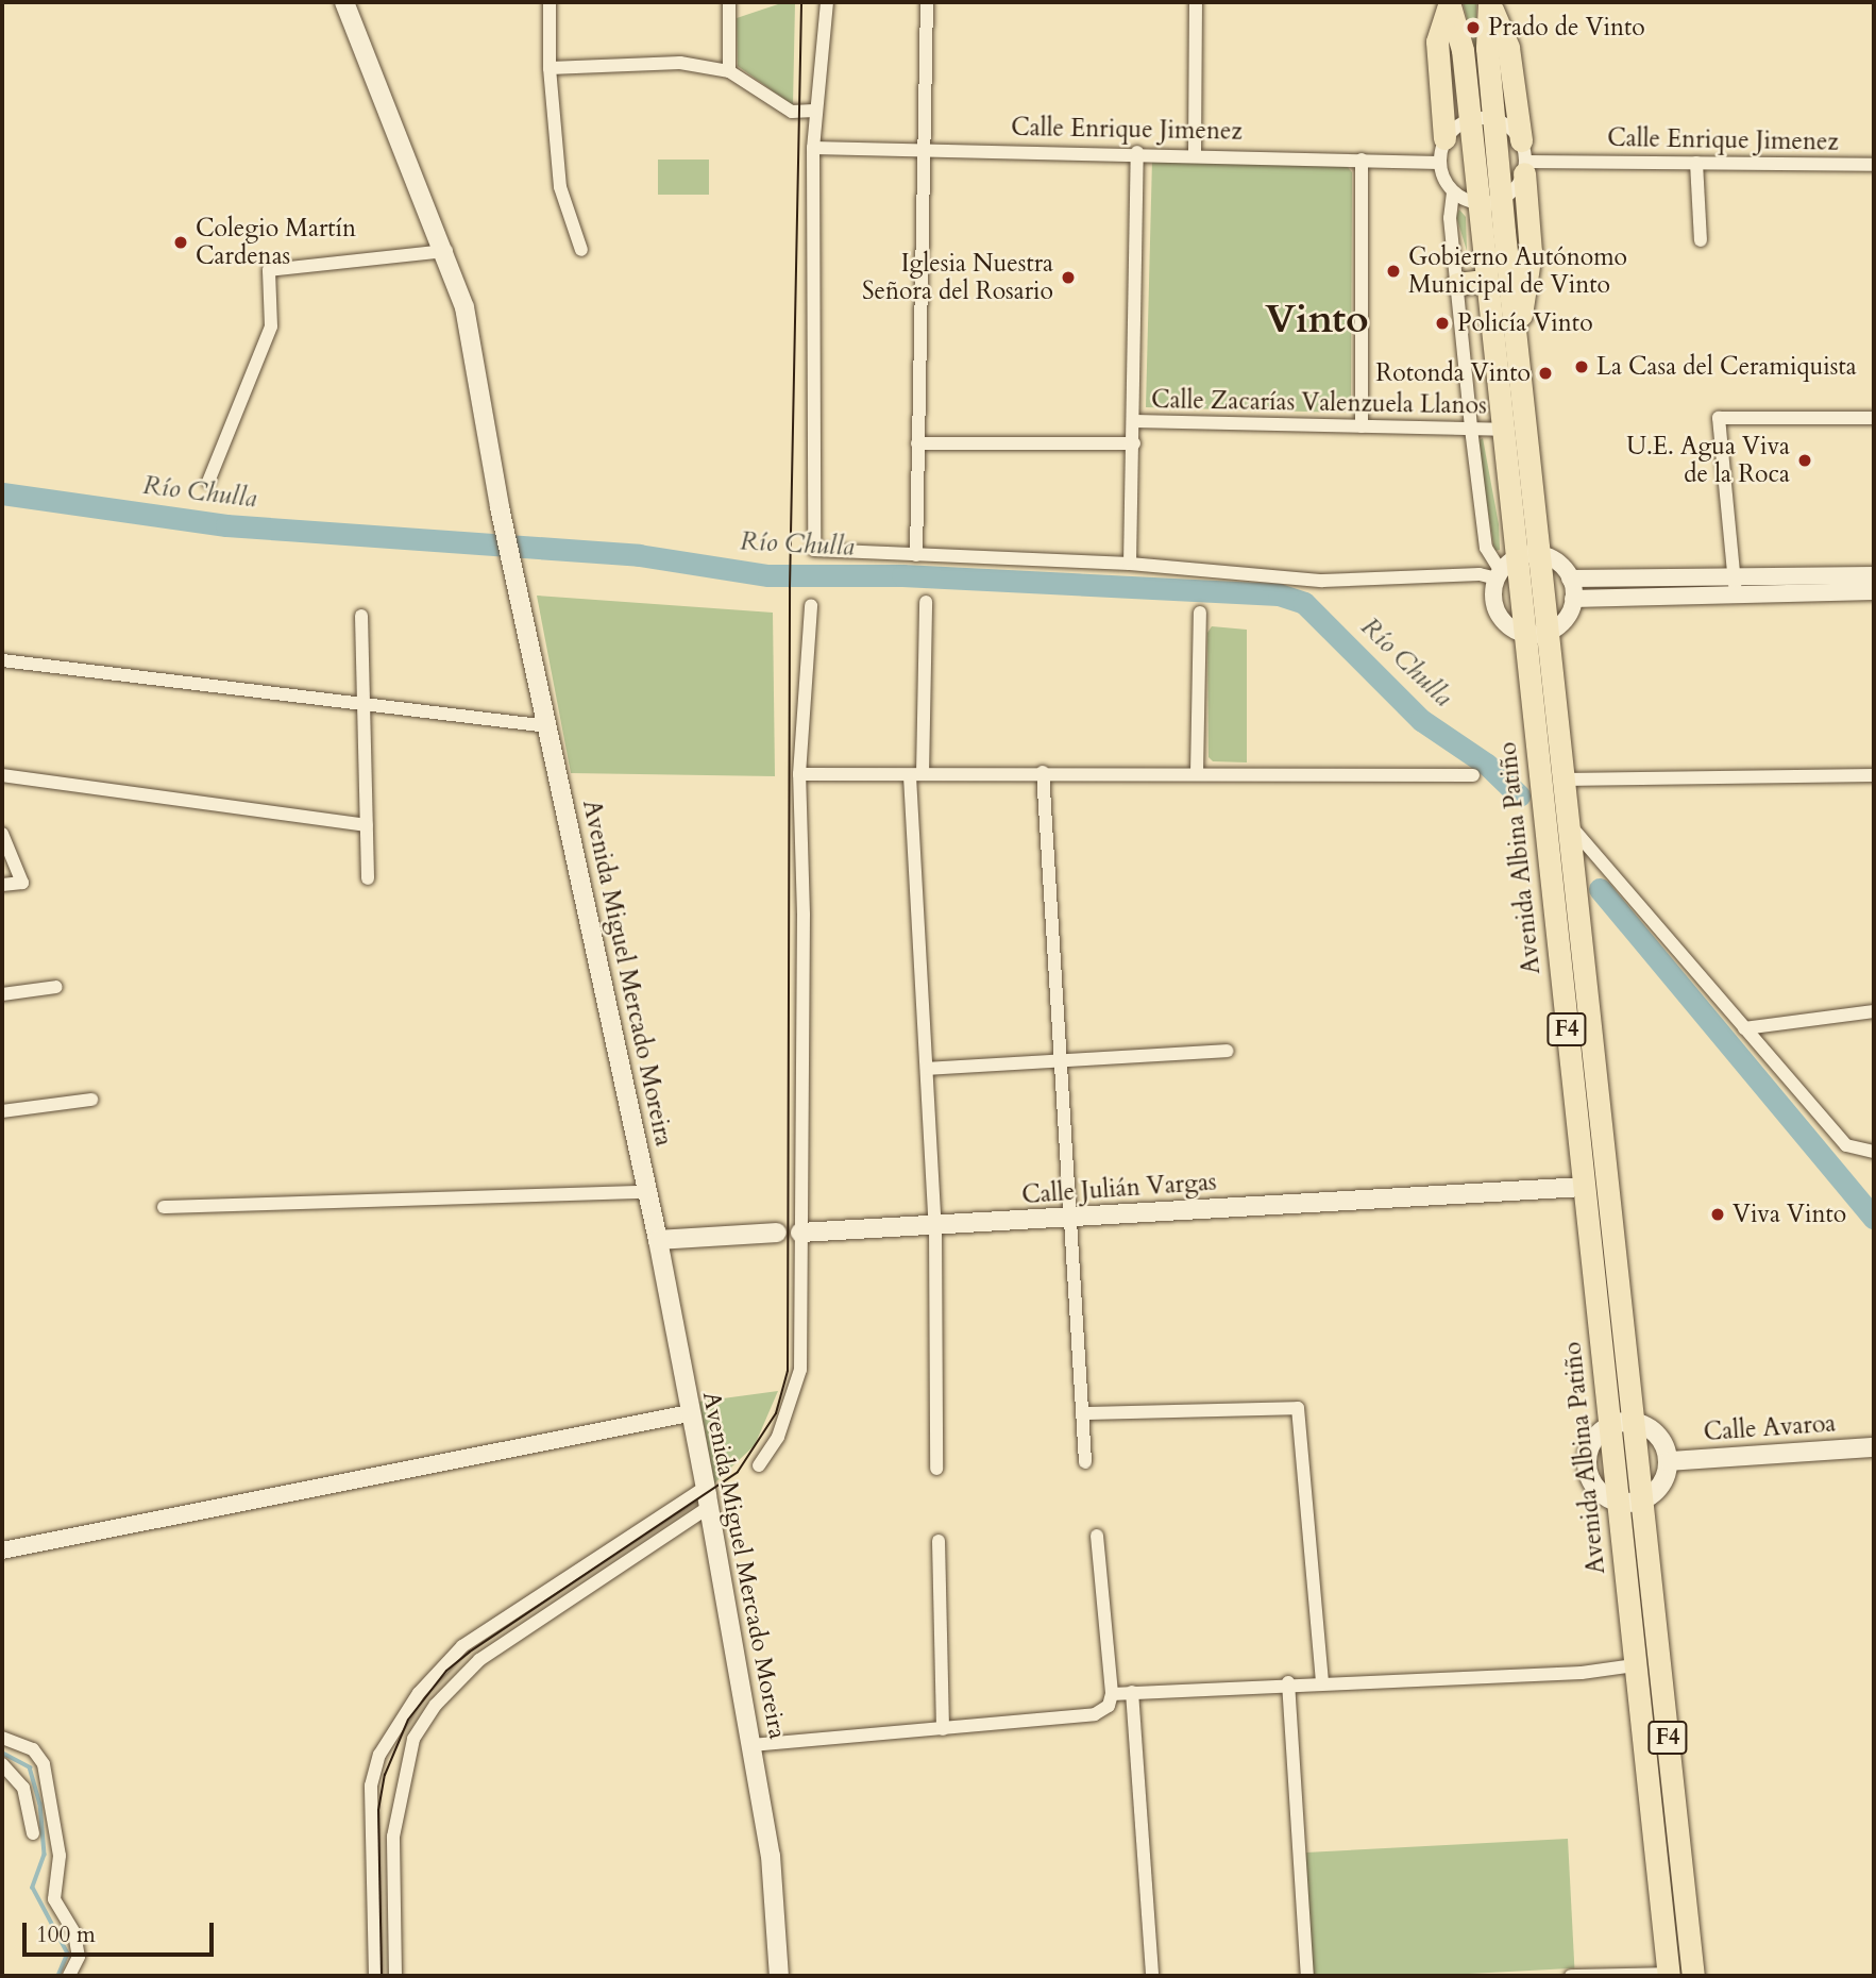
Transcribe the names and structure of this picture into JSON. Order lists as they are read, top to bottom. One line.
{"streets":{"highway":["Avenida Albina Patiño","F4"],"main road":["Avenida Miguel Mercado Moreira","Calle Julián Vargas","Calle Avaroa"],"street":["Calle Enrique Jimenez","Calle Zacarías Valenzuela Llanos"]},"crossings":[["Calle Zacarías Valenzuela Llanos","Avenida Albina Patiño"],["Avenida Albina Patiño","Calle Julián Vargas"],["Avenida Miguel Mercado Moreira","Calle Julián Vargas"]],"districts":["Vinto"],"water":["Río Chulla"],"places":["Prado de Vinto","Colegio Martín Cardenas","Gobierno Autónomo Municipal de Vinto","Iglesia Nuestra Señora del Rosario","Policía Vinto","La Casa del Ceramiquista","Rotonda Vinto","U.E. Agua Viva de la Roca","Viva Vinto"],"scale_bar":"100 m"}
